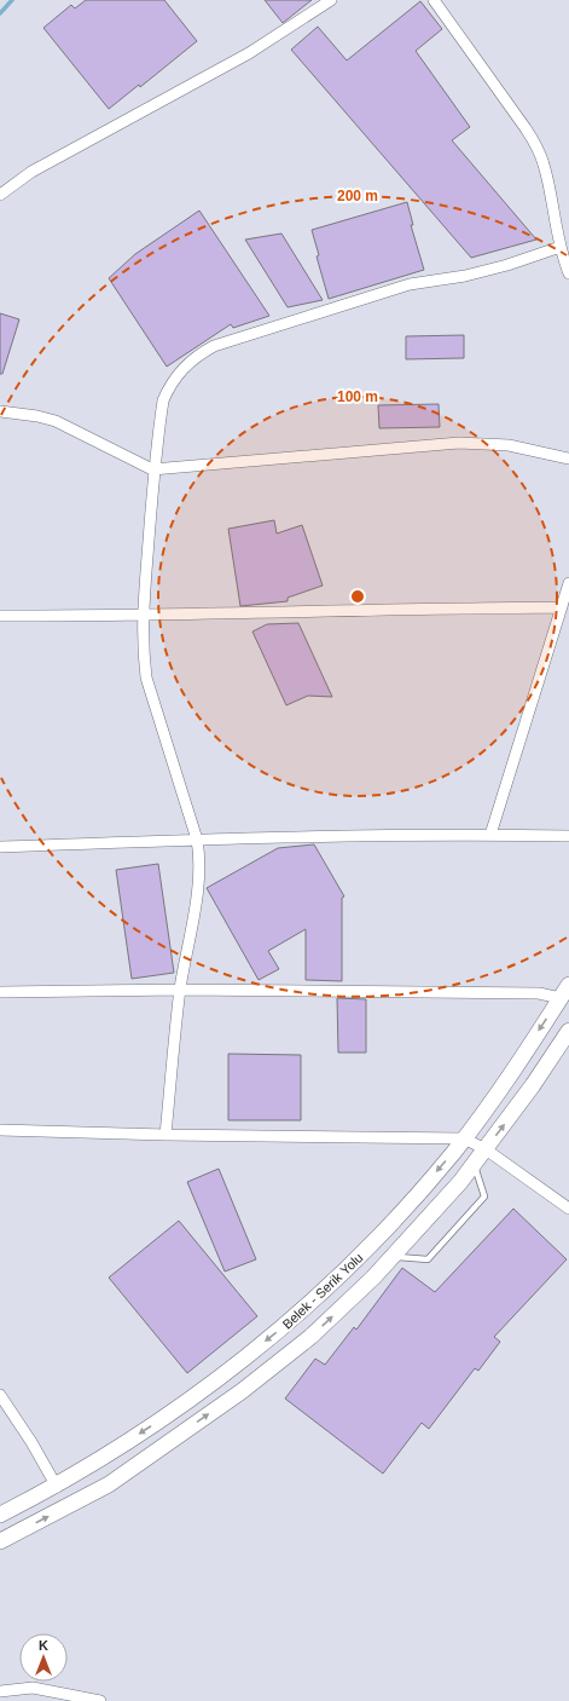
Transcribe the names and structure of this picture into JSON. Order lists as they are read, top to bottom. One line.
{"streets":{"main road":["Belek - Serik Yolu"]},"north":"top","rings":["200 m","100 m"]}
